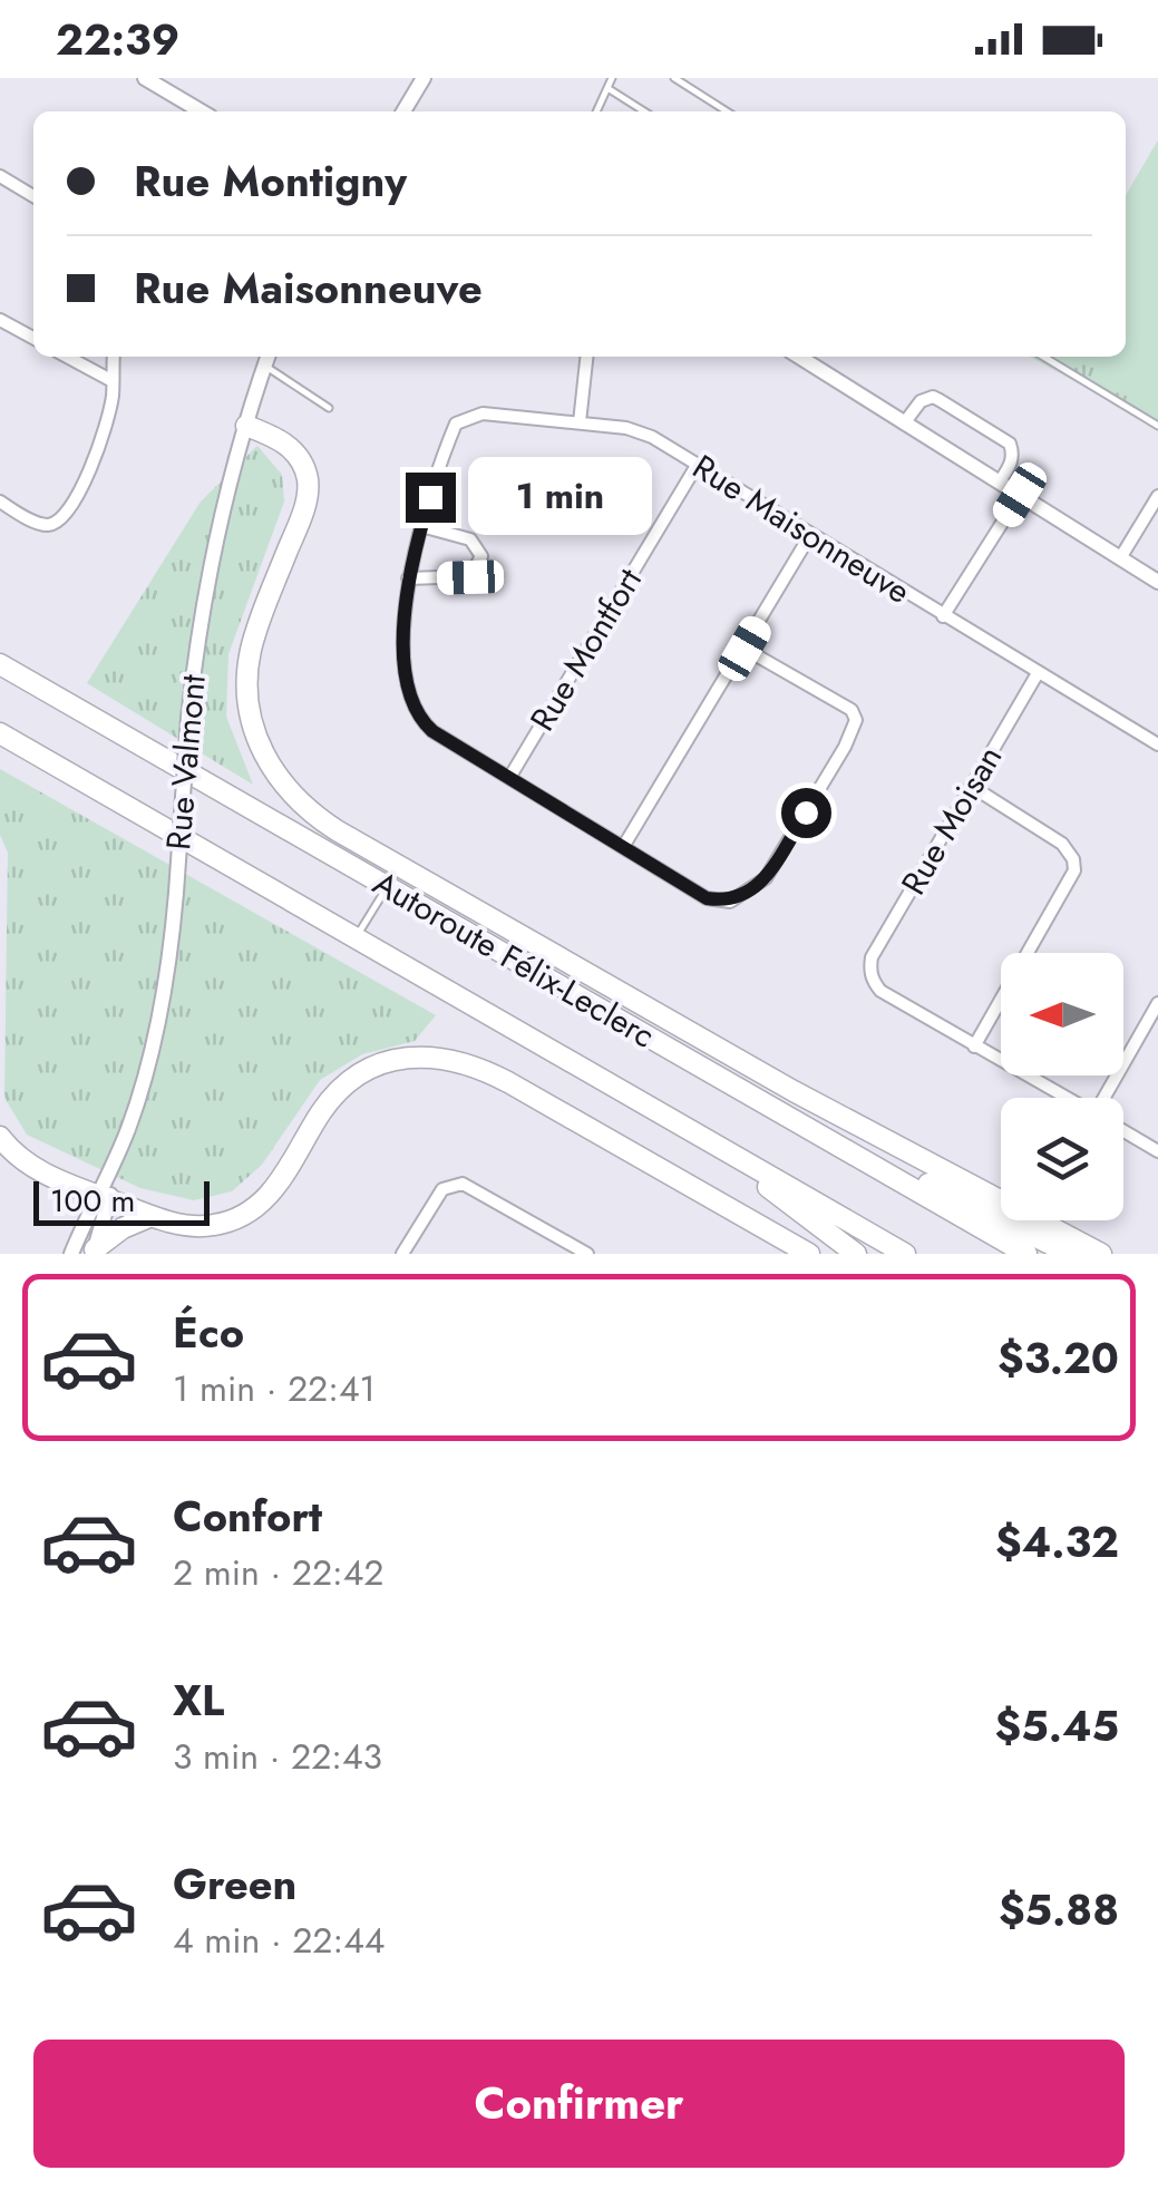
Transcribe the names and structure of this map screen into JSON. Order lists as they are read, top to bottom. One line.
{"streets":{"highway":["Autoroute Félix-Leclerc"],"street":["Rue Maisonneuve","Rue Montfort","Rue Valmont","Rue Moisan"]},"crossings":[["Rue Maisonneuve","Rue Montfort"],["Rue Maisonneuve","Rue Moisan"]],"scale_bar":"100 m","north":"left","page":{"status":"22:39","banner":["Rue Montigny","Rue Maisonneuve"],"bubble":"1 min","scale":"100 m","list":[{"name":"Éco","note":"1 min · 22:41","value":"$3.20"},{"name":"Confort","note":"2 min · 22:42","value":"$4.32"},{"name":"XL","note":"3 min · 22:43","value":"$5.45"},{"name":"Green","note":"4 min · 22:44","value":"$5.88"}],"buttons":"Confirmer"}}
